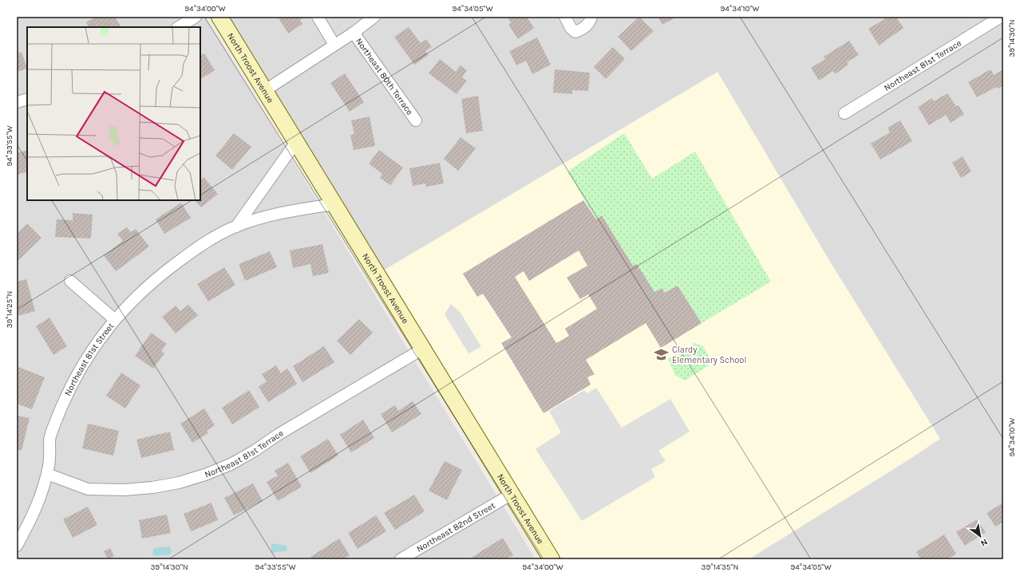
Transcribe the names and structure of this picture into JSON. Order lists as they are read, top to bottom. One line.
{"streets":{"street":["Northeast 81st Terrace","North Troost Avenue","Northeast 80th Terrace","Northeast 81st Street","Northeast 82nd Street"]},"crossings":[["Northeast 81st Terrace","North Troost Avenue"],["Northeast 81st Terrace","Northeast 81st Street"],["North Troost Avenue","Northeast 80th Terrace"],["North Troost Avenue","Northeast 81st Street"],["North Troost Avenue","Northeast 82nd Street"]],"places":{"school or university":["Clardy Elementary School"]},"north":"bottom right","coordinates":["94°34'00\"W","94°34'05\"W","94°34'10\"W","39°14'30\"N","94°33'55\"W","39°14'25\"N","39°14'35\"N"]}
